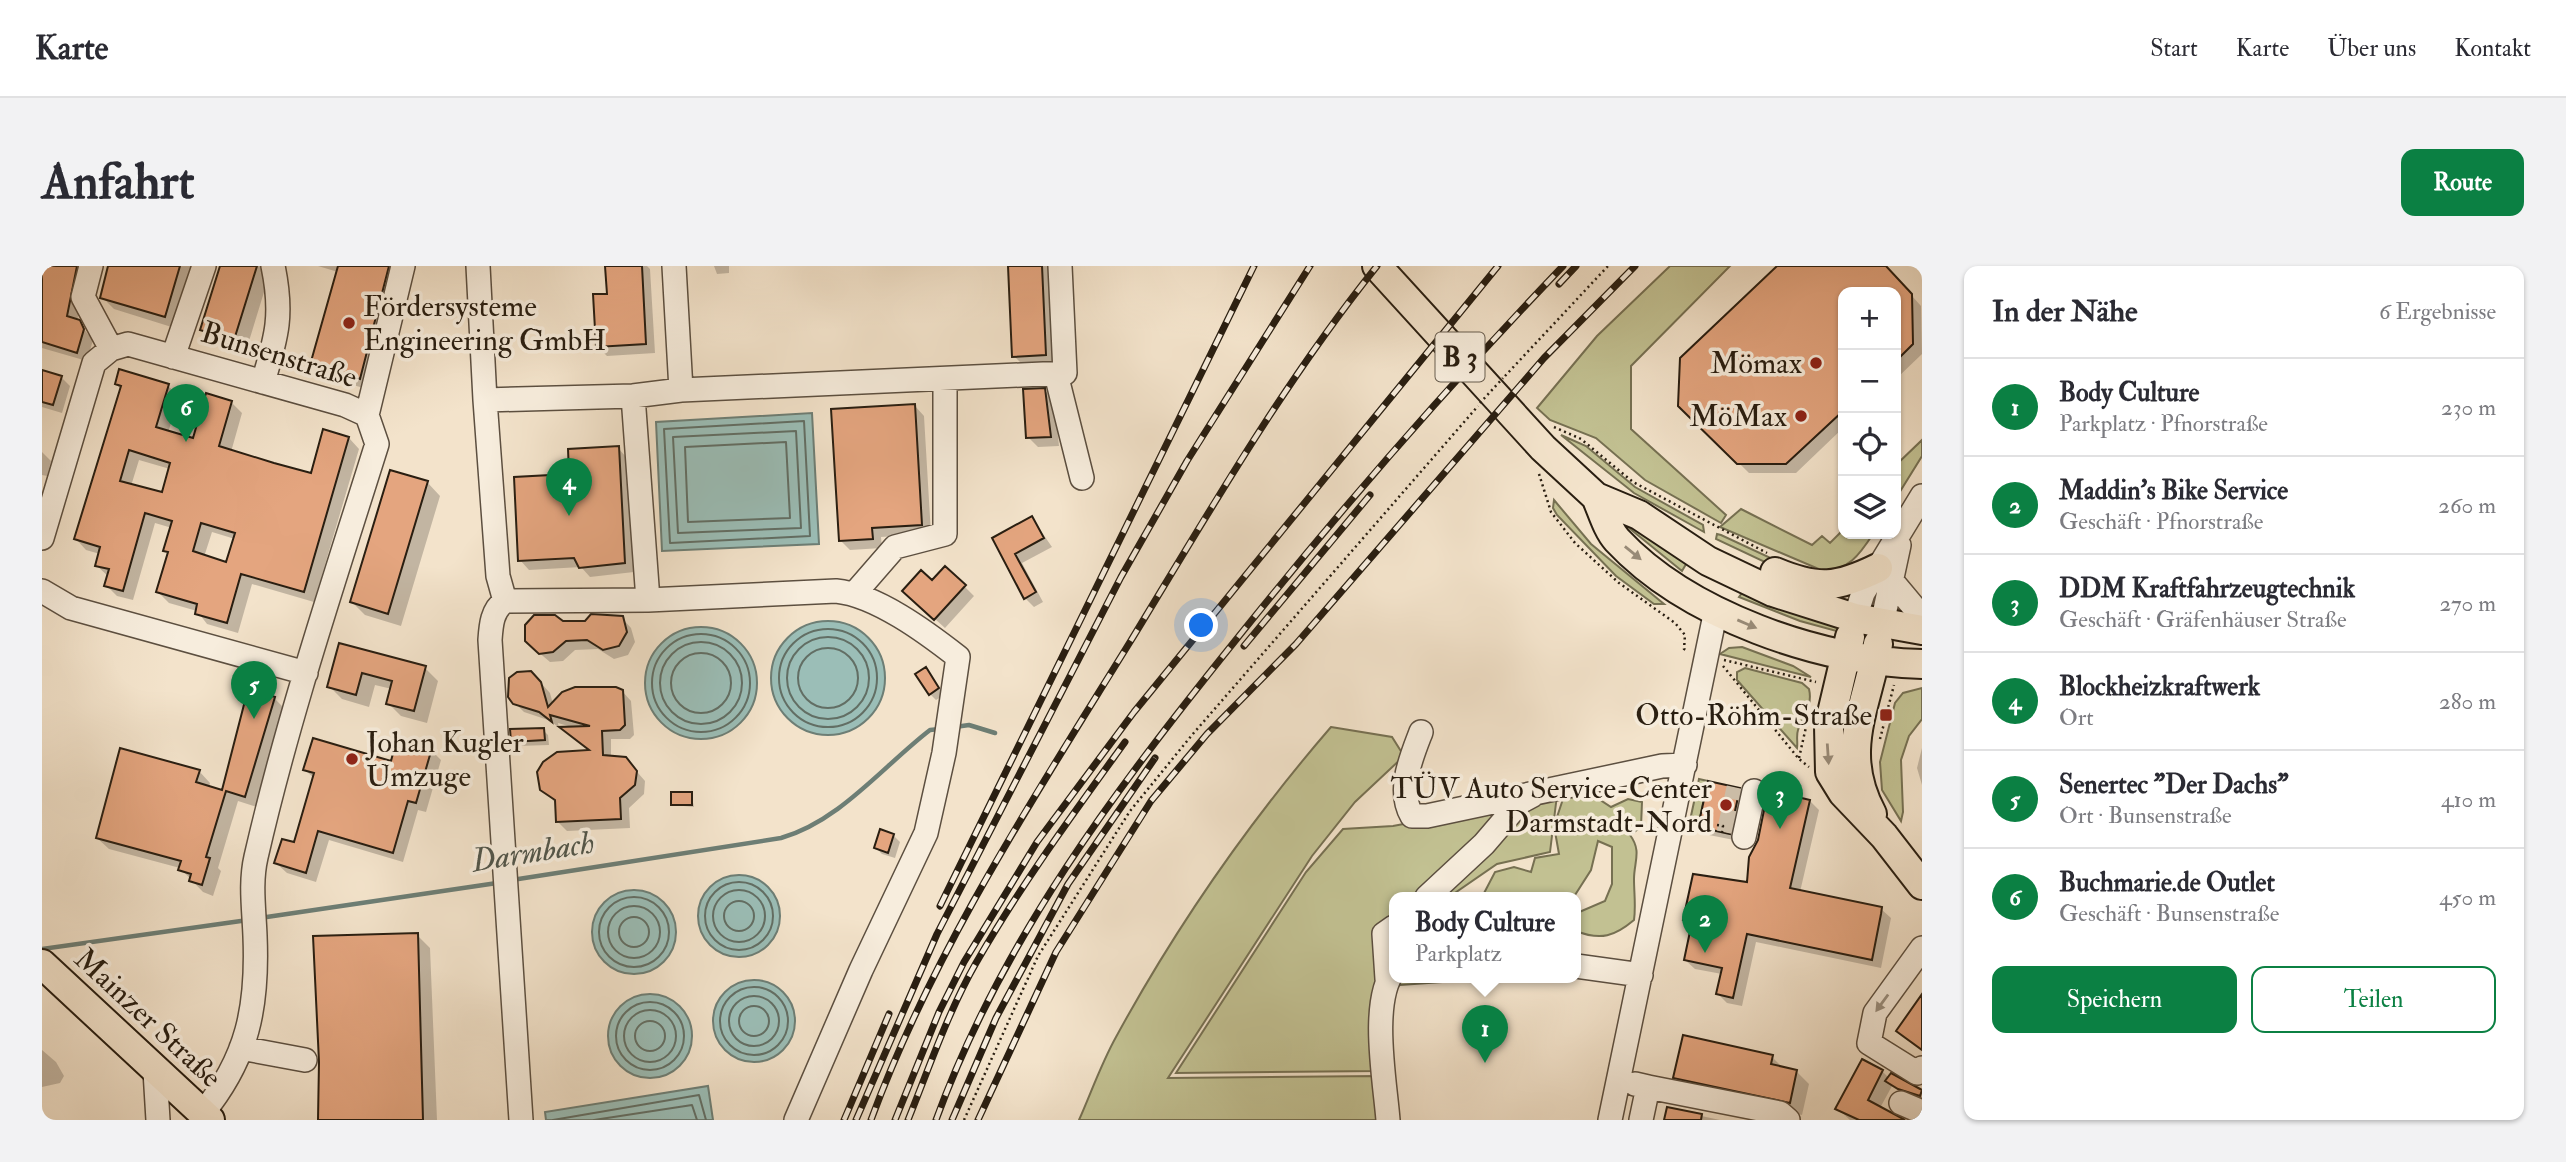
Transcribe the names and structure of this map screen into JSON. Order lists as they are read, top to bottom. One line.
{"streets":{"main road":["B 3","Mainzer Straße"],"street":["Bunsenstraße"]},"crossings":[["Bunsenstraße","Mainzer Straße"]],"water":["Darmbach"],"places":{"other":["Fördersysteme Engineering GmbH","Mömax","MöMax","Johan Kugler Umzuge","TÜV Auto Service-Center Darmstadt-Nord"],"transit":["Otto-Röhm-Straße"]},"page":{"header":"Karte","nav":["Start","Karte","Über uns","Kontakt"],"buttons":["Route",["Speichern","Teilen"]],"title":"Anfahrt","heading":["In der Nähe","6 Ergebnisse"],"map_buttons":["+","−"],"list":[{"mark":"1","name":"Body Culture","note":"Parkplatz · Pfnorstraße","value":"230 m"},{"mark":"2","name":"Maddin's Bike Service","note":"Geschäft · Pfnorstraße","value":"260 m"},{"mark":"3","name":"DDM Kraftfahrzeugtechnik","note":"Geschäft · Gräfenhäuser Straße","value":"270 m"},{"mark":"4","name":"Blockheizkraftwerk","note":"Ort","value":"280 m"},{"mark":"5","name":"Senertec \"Der Dachs\"","note":"Ort · Bunsenstraße","value":"410 m"},{"mark":"6","name":"Buchmarie.de Outlet","note":"Geschäft · Bunsenstraße","value":"450 m"}],"pins":["6","4","5","3","2","1"],"popup":["Body Culture","Parkplatz"]}}
